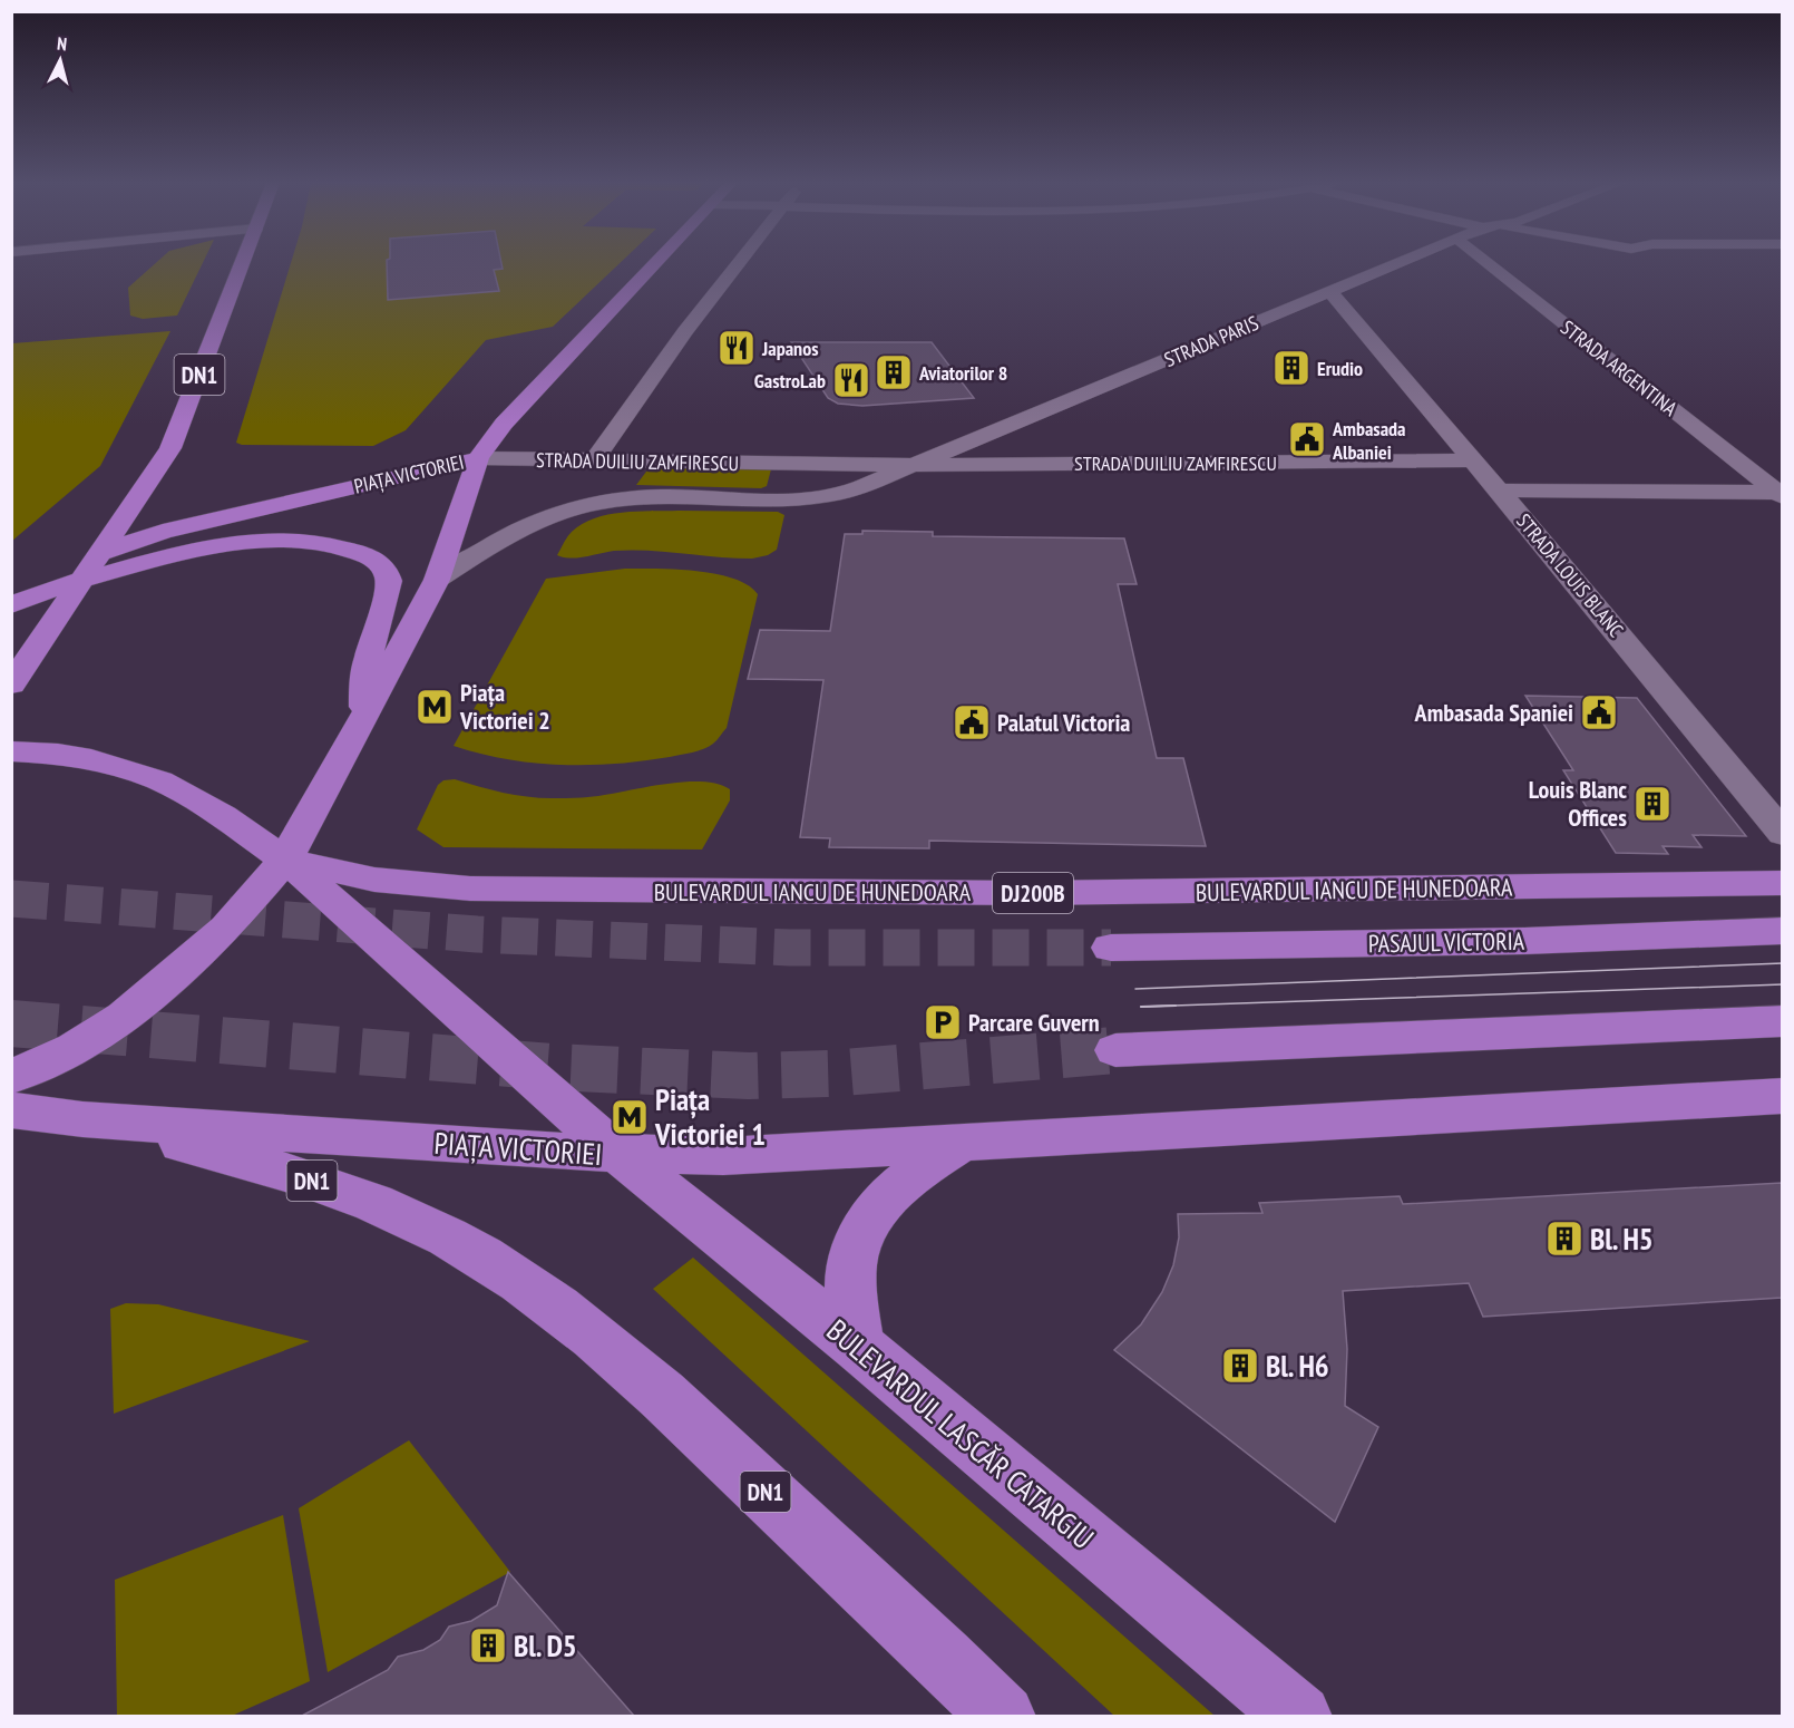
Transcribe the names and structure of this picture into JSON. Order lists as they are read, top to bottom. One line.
{"streets":{"main road":["DN1","PIAȚA VICTORIEI","BULEVARDUL IANCU DE HUNEDOARA","DJ200B","PASAJUL VICTORIA","BULEVARDUL LASCĂR CATARGIU"],"street":["STRADA PARIS","STRADA ARGENTINA","STRADA DUILIU ZAMFIRESCU","STRADA LOUIS BLANC"]},"crossings":[["STRADA PARIS","STRADA DUILIU ZAMFIRESCU"],["STRADA PARIS","STRADA LOUIS BLANC"],["DN1","PIAȚA VICTORIEI"],["STRADA DUILIU ZAMFIRESCU","PIAȚA VICTORIEI"],["STRADA DUILIU ZAMFIRESCU","STRADA LOUIS BLANC"],["PIAȚA VICTORIEI","BULEVARDUL IANCU DE HUNEDOARA"],["PIAȚA VICTORIEI","BULEVARDUL LASCĂR CATARGIU"]],"places":{"restaurant":["Japanos","GastroLab"],"building":["Erudio","Aviatorilor 8","Louis Blanc Offices","Bl. H5","Bl. H6","Bl. D5"],"public building":["Ambasada Albaniei","Ambasada Spaniei","Palatul Victoria"],"metro station":["Piața Victoriei 2","Piața Victoriei 1"],"parking":["Parcare Guvern"]},"north":"top"}
